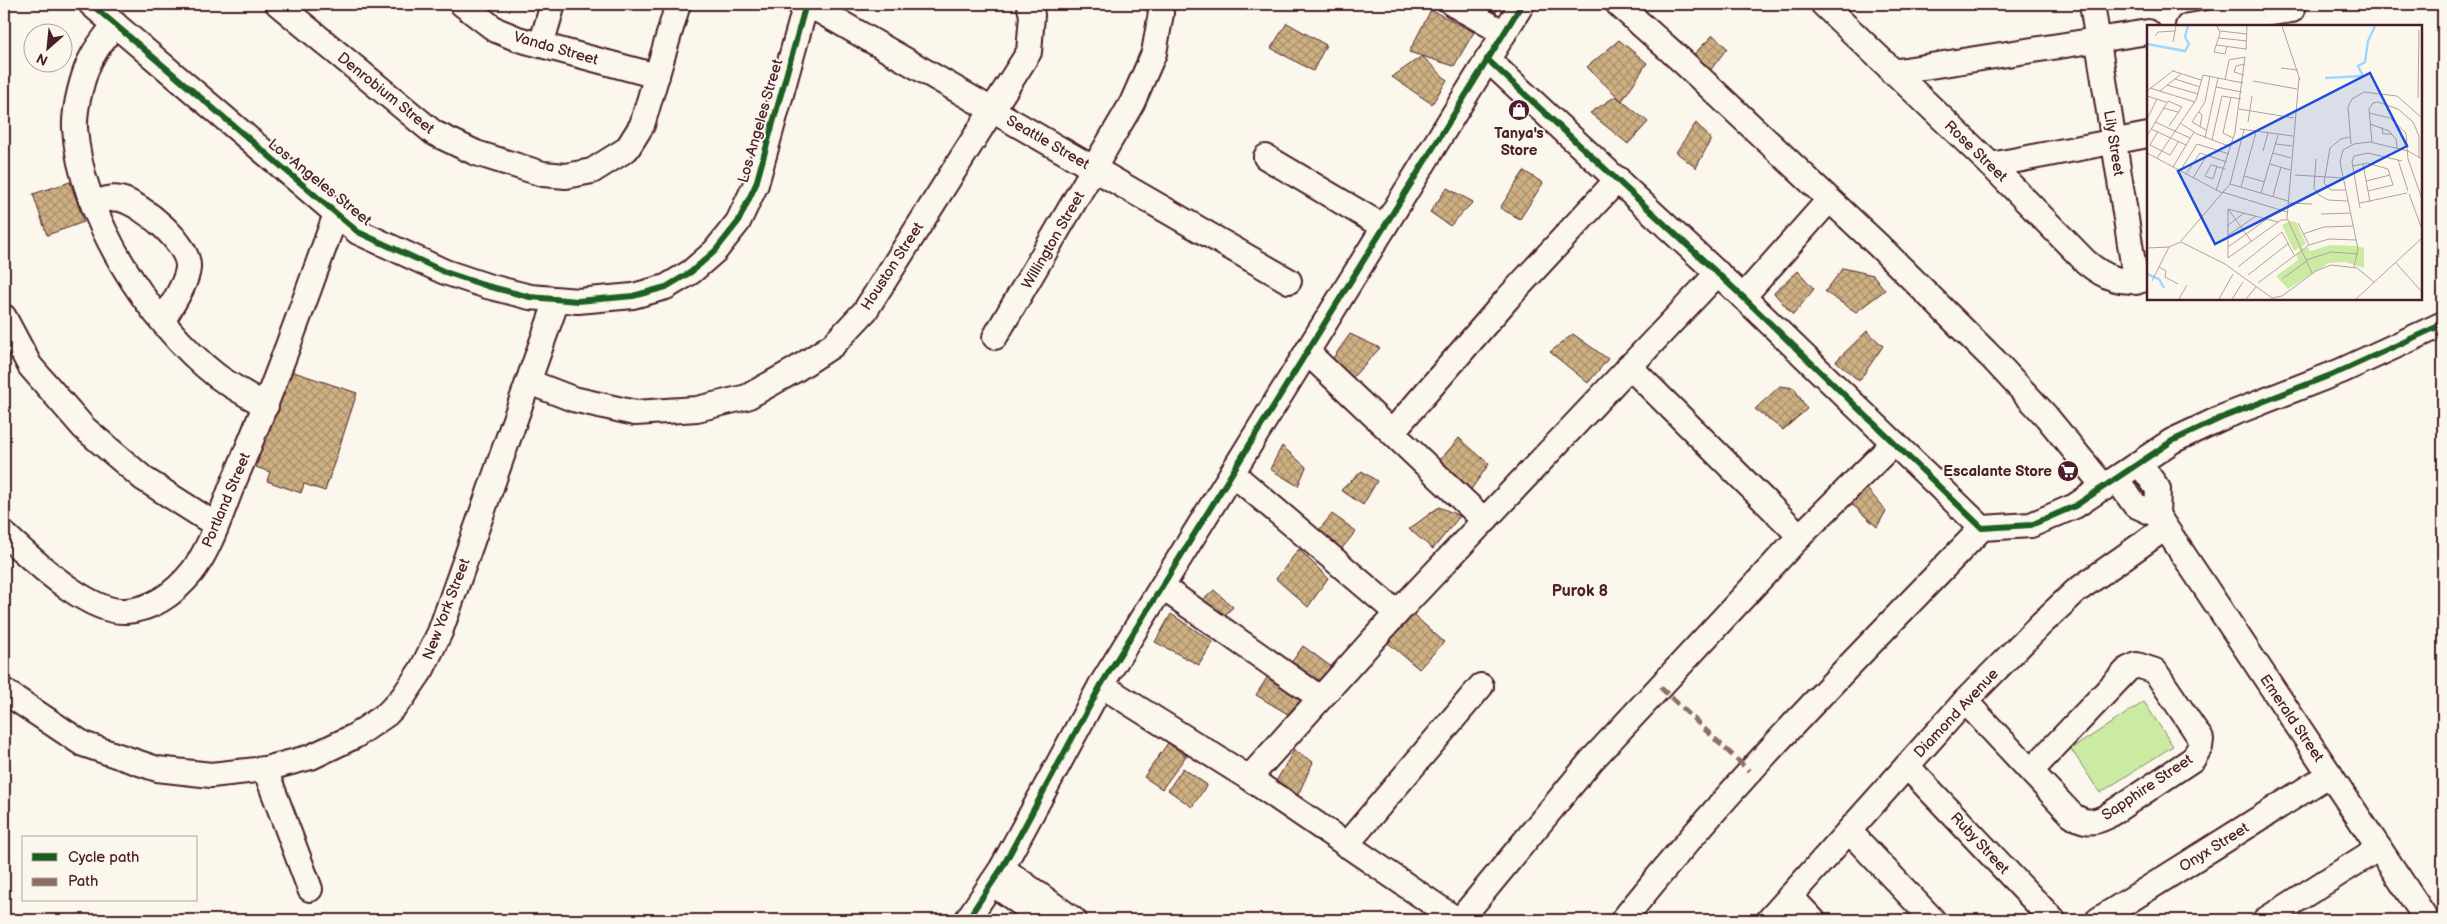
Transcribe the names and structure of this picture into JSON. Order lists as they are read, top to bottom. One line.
{"streets":{"street":["Vanda Street","Denrobium Street","Los Angeles Street","Seattle Street","Lily Street","Rose Street","Willington Street","Houston Street","Portland Street","New York Street","Diamond Avenue","Emerald Street","Sapphire Street","Ruby Street","Onyx Street"]},"crossings":[["Vanda Street","Denrobium Street"],["Los Angeles Street","Seattle Street"],["Los Angeles Street","Portland Street"],["Los Angeles Street","New York Street"],["Seattle Street","Willington Street"],["Seattle Street","Houston Street"],["Lily Street","Rose Street"],["Houston Street","New York Street"],["Diamond Avenue","Emerald Street"],["Diamond Avenue","Sapphire Street"],["Diamond Avenue","Ruby Street"],["Emerald Street","Onyx Street"]],"districts":["Purok 8"],"places":{"shop":["Tanya's Store"],"supermarket":["Escalante Store"]},"legend":["Cycle path","Path"],"north":"bottom left"}
